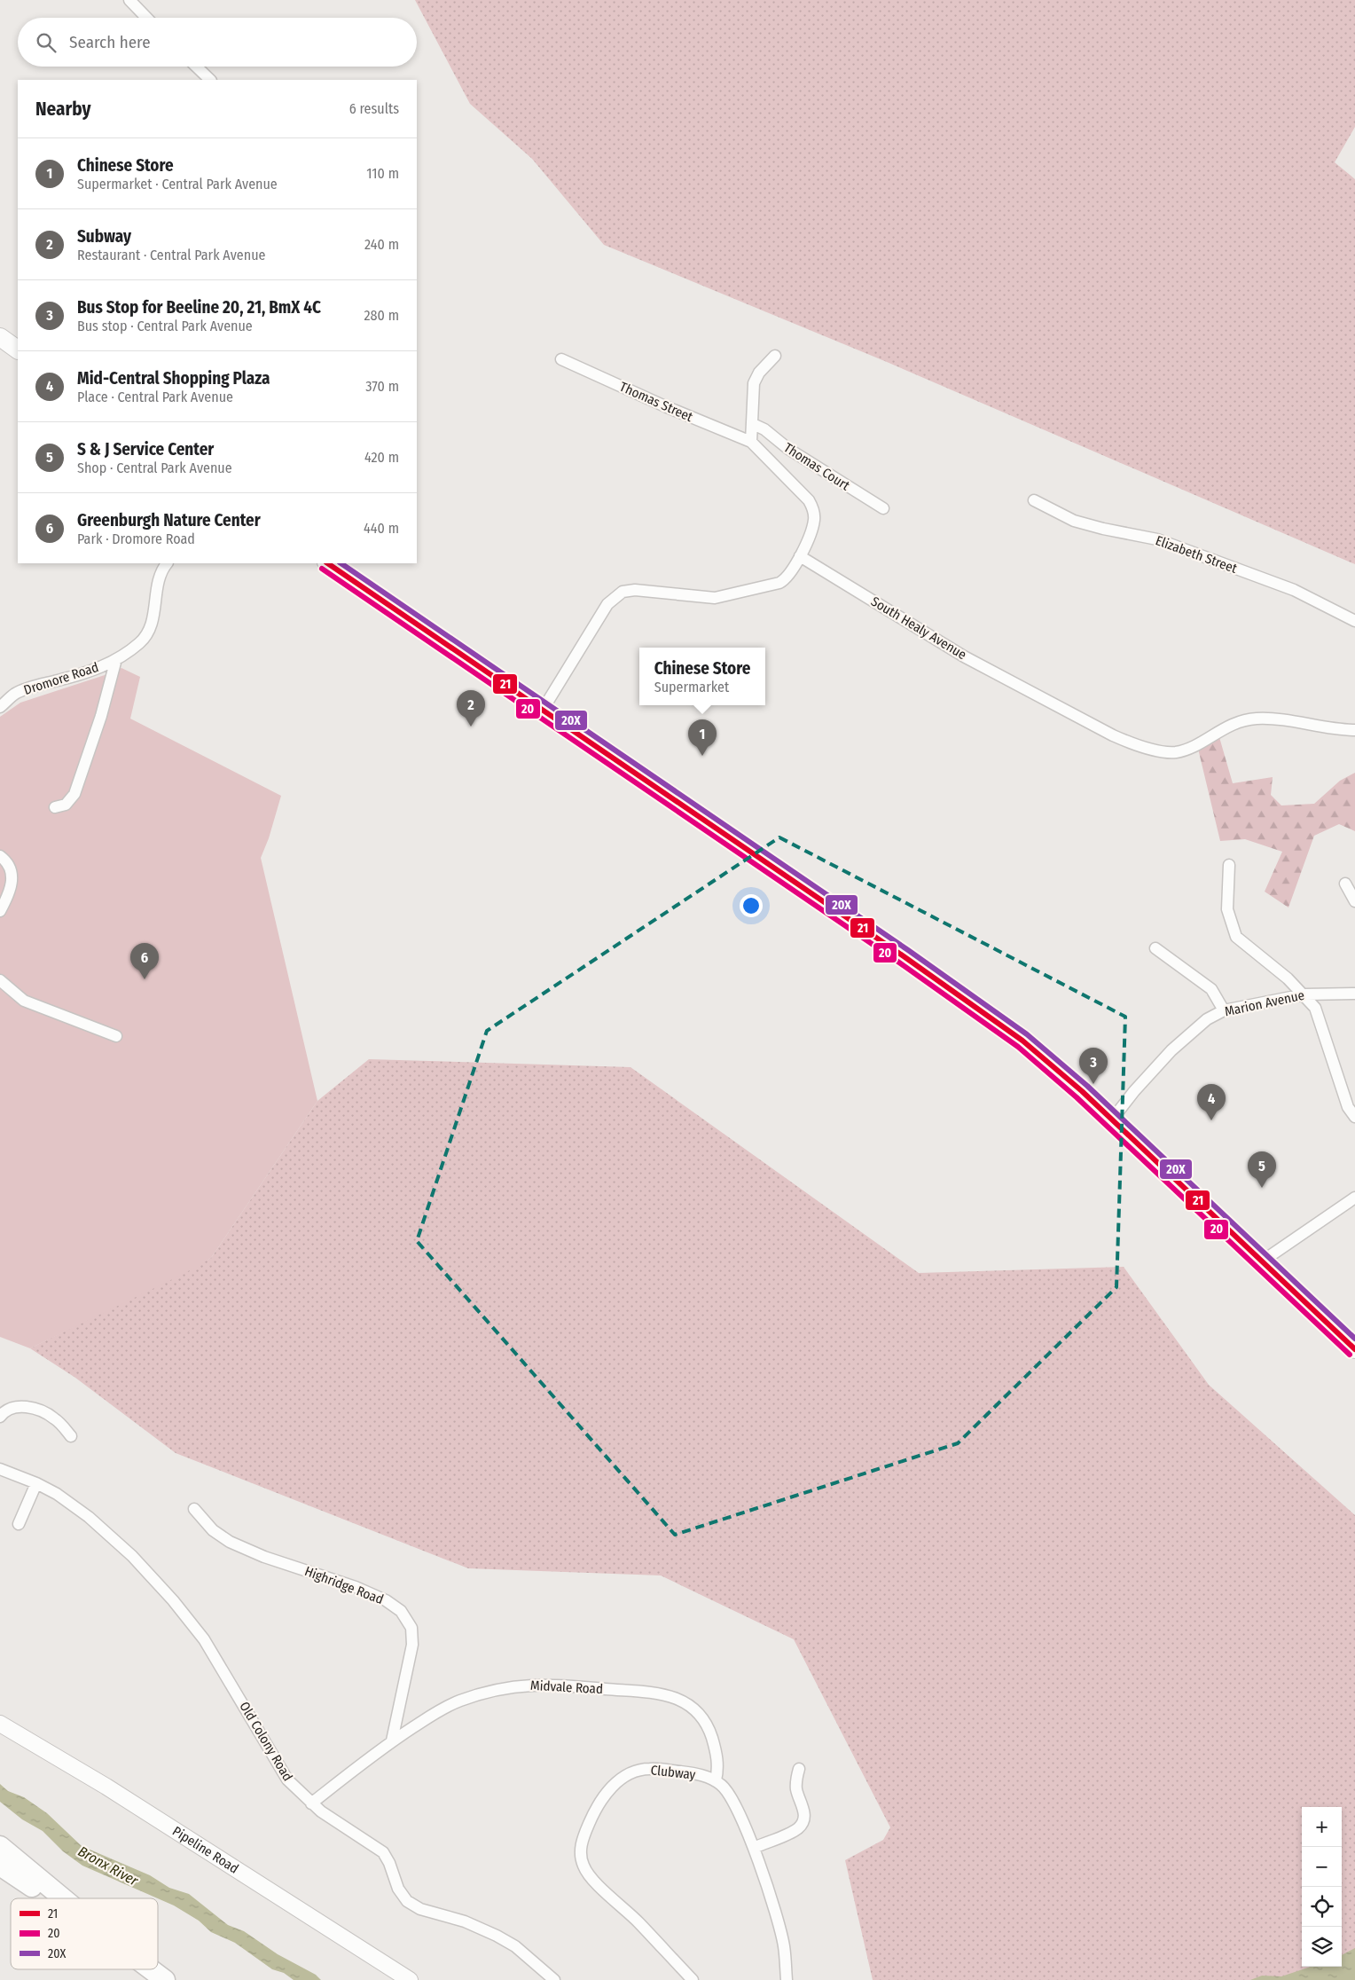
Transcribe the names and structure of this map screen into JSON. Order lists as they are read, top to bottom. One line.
{"streets":{"street":["Thomas Street","Thomas Court","Elizabeth Street","South Healy Avenue","Dromore Road","Marion Avenue","Highridge Road","Midvale Road","Old Colony Road","Clubway","Pipeline Road"]},"crossings":[["Thomas Street","South Healy Avenue"],["Highridge Road","Midvale Road"],["Midvale Road","Old Colony Road"],["Midvale Road","Clubway"]],"water":["Bronx River"],"lines":["transit line 21","transit line 20X","transit line 20"],"legend":["21","20","20X"],"page":{"search":"Search here","heading":["Nearby","6 results"],"list":[{"mark":"1","name":"Chinese Store","note":"Supermarket · Central Park Avenue","value":"110 m"},{"mark":"2","name":"Subway","note":"Restaurant · Central Park Avenue","value":"240 m"},{"mark":"3","name":"Bus Stop for Beeline 20, 21, BmX 4C","note":"Bus stop · Central Park Avenue","value":"280 m"},{"mark":"4","name":"Mid-Central Shopping Plaza","note":"Place · Central Park Avenue","value":"370 m"},{"mark":"5","name":"S & J Service Center","note":"Shop · Central Park Avenue","value":"420 m"},{"mark":"6","name":"Greenburgh Nature Center","note":"Park · Dromore Road","value":"440 m"}],"popup":["Chinese Store","Supermarket"],"pins":["2","1","6","3","4","5"],"map_buttons":["+","−"]}}
